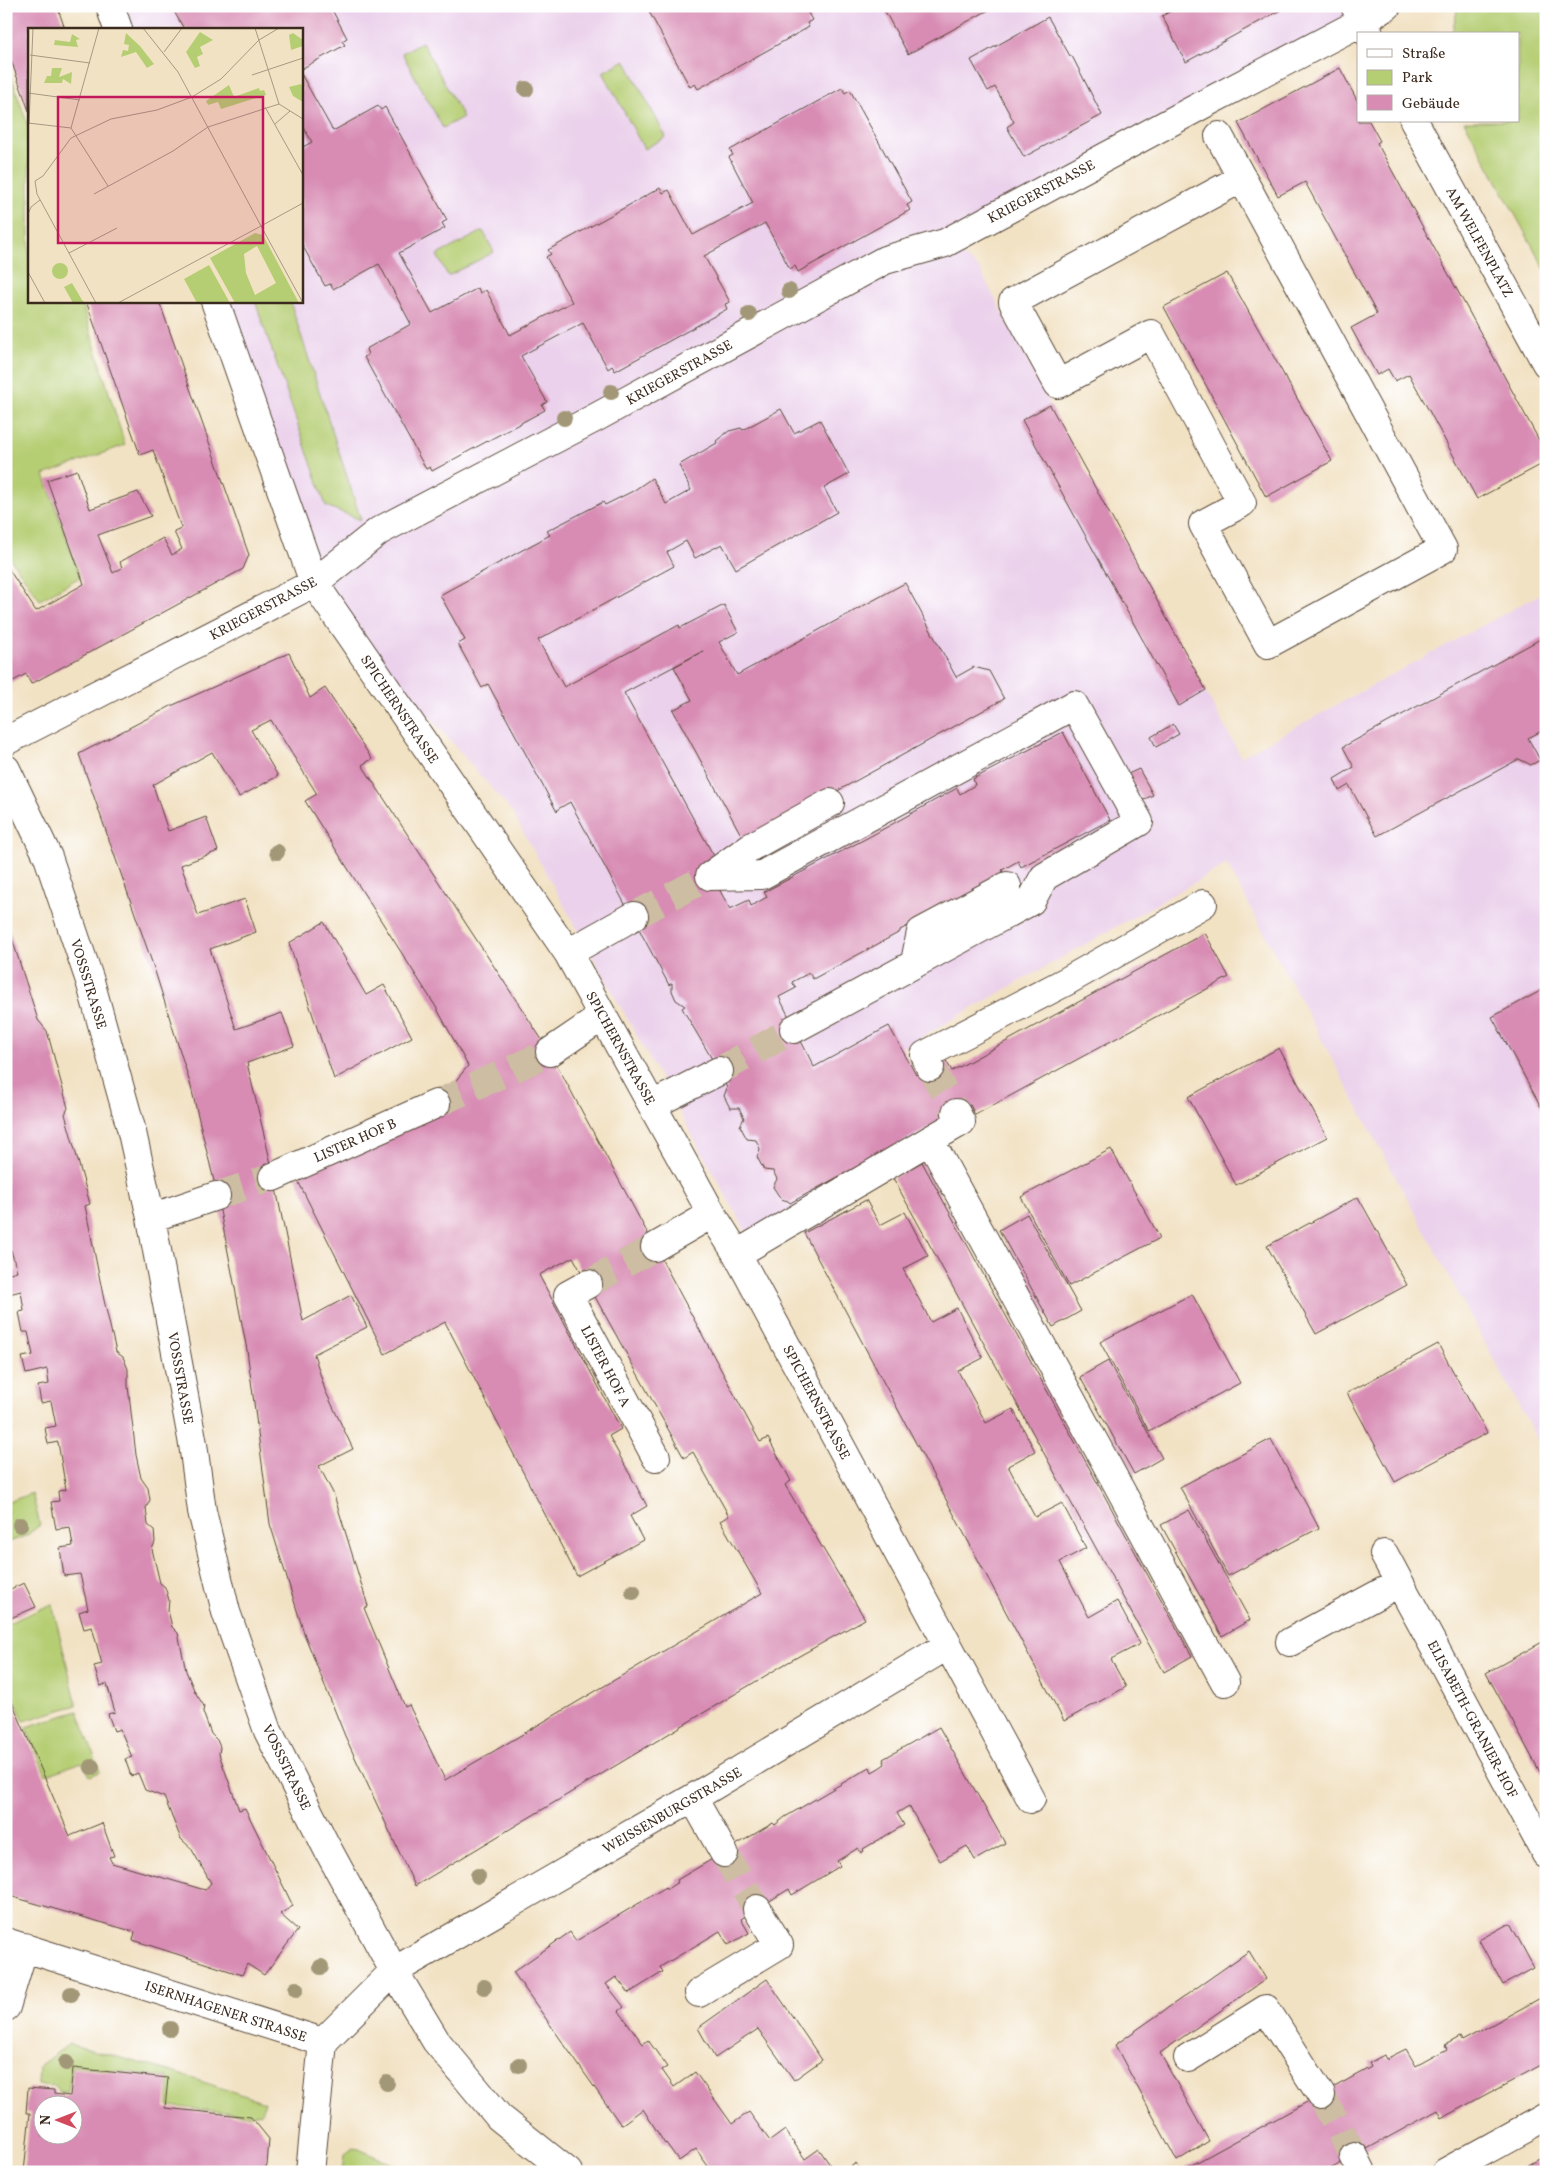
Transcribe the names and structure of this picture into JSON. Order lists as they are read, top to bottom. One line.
{"streets":{"street":["KRIEGERSTRASSE","AM WELFENPLATZ","SPICHERNSTRASSE","VOSSSTRASSE","LISTER HOF B","LISTER HOF A","ELISABETH-GRANIER-HOF","WEISSENBURGSTRASSE","ISERNHAGENER STRASSE"]},"crossings":[["KRIEGERSTRASSE","SPICHERNSTRASSE"],["SPICHERNSTRASSE","WEISSENBURGSTRASSE"],["VOSSSTRASSE","WEISSENBURGSTRASSE"],["VOSSSTRASSE","ISERNHAGENER STRASSE"],["WEISSENBURGSTRASSE","ISERNHAGENER STRASSE"]],"legend":["Straße","Park","Gebäude"],"north":"left"}
